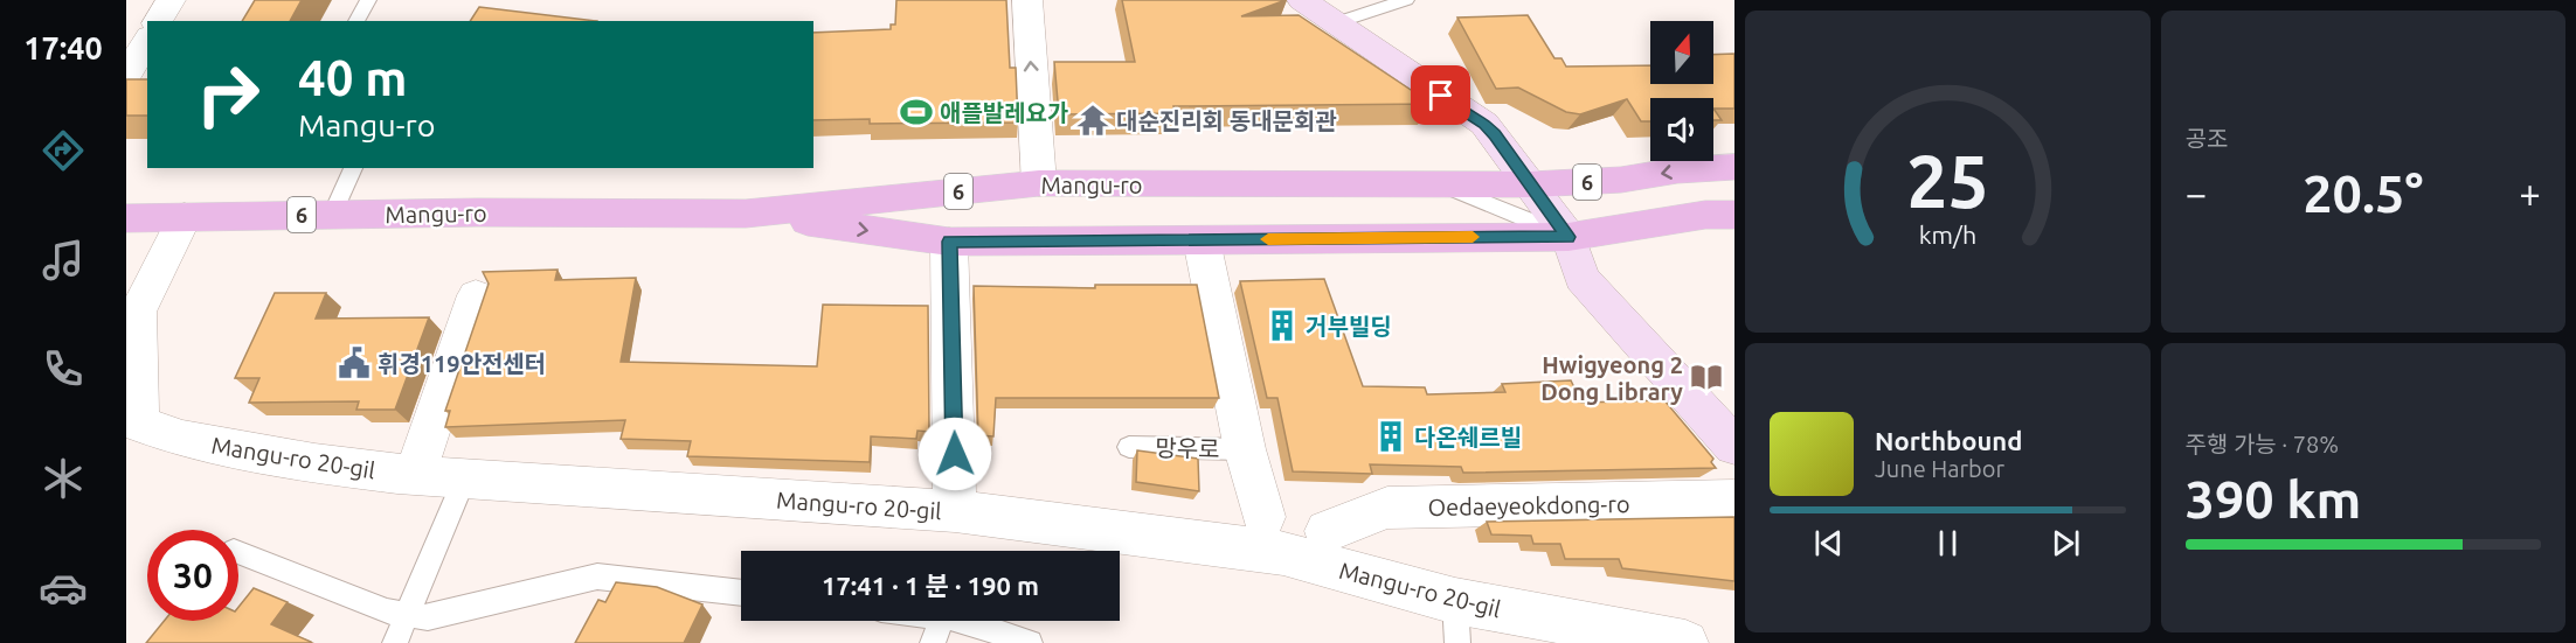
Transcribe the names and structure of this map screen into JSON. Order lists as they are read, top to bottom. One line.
{"streets":{"main road":["6","Mangu-ro"],"street":["Mangu-ro 20-gil","Oedaeyeokdong-ro"],"lane":["망우로"]},"crossings":[["Mangu-ro","Mangu-ro 20-gil"]],"places":{"sports":["애플발레요가"],"temple":["대순진리회 동대문회관"],"building":["거부빌딩","다온쉐르빌"],"public building":["휘경119안전센터"],"library":["Hwigyeong 2 Dong Library"]},"north":"top","page":{"tabs":"17:40","tile":["공조",["주행 가능 · 78%","390 km"]],"turn":["40 m","Mangu-ro"],"heat":["−","20.5°","+"],"song":["Northbound","June Harbor"],"limit":"30","trip":"17:41 · 1 분 · 190 m","gauge":["25","km/h"]}}
